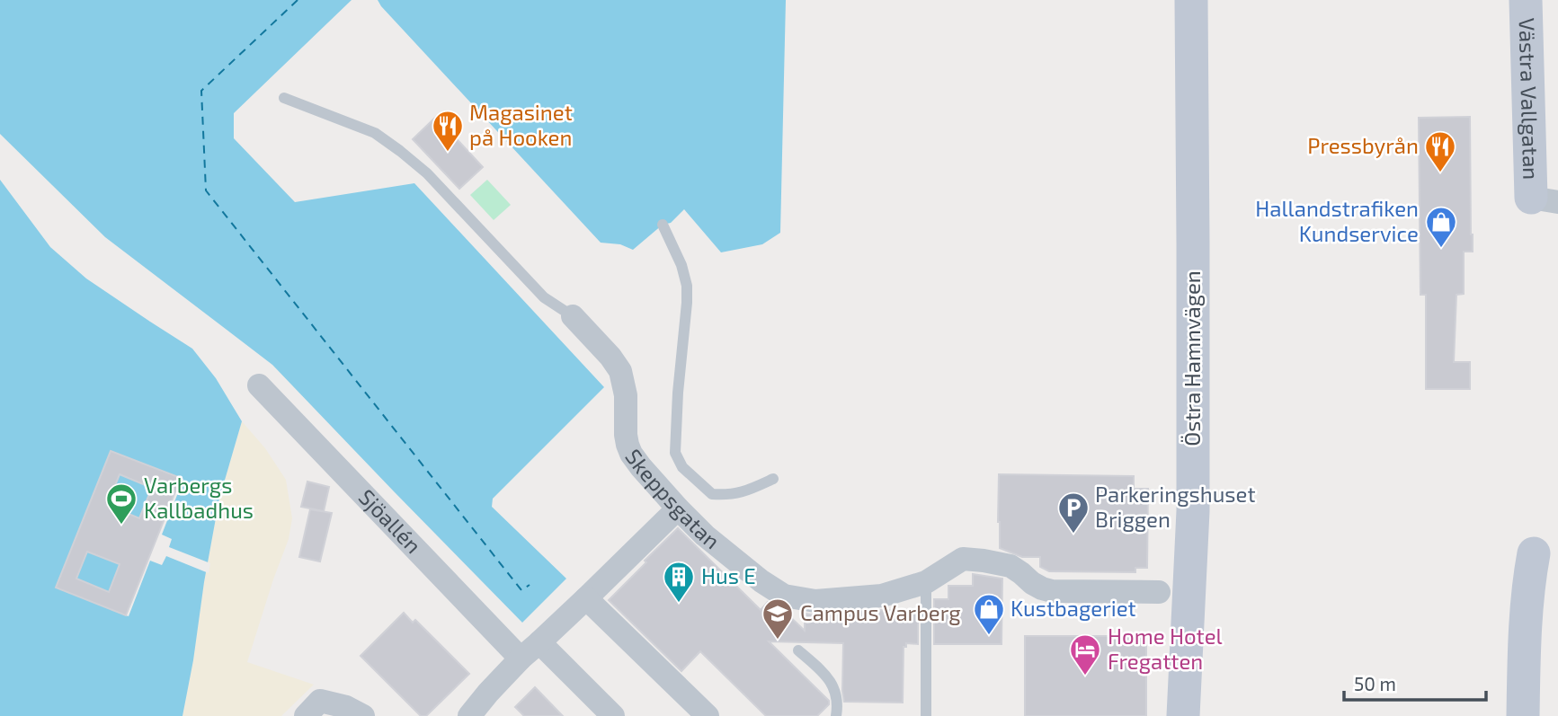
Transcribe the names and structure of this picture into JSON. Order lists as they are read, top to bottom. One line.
{"streets":{"street":["Västra Vallgatan","Östra Hamnvägen","Skeppsgatan","Sjöallén"]},"crossings":[["Östra Hamnvägen","Skeppsgatan"]],"places":{"restaurant":["Magasinet på Hooken","Pressbyrån"],"shop":["Hallandstrafiken Kundservice","Kustbageriet"],"sports":["Varbergs Kallbadhus"],"parking":["Parkeringshuset Briggen"],"building":["Hus E"],"school or university":["Campus Varberg"],"hotel":["Home Hotel Fregatten"]},"scale_bar":"50 m"}
